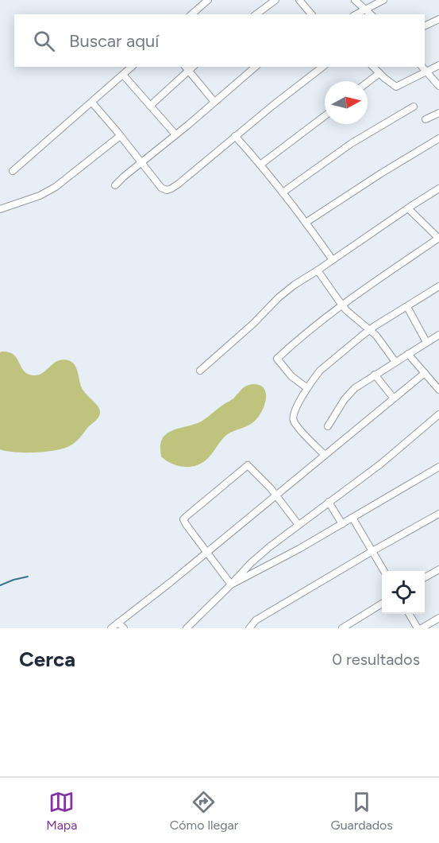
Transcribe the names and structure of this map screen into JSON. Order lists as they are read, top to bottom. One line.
{"north":"right","page":{"search":"Buscar aquí","heading":["Cerca","0 resultados"],"nav":["Mapa","Cómo llegar","Guardados"]}}
